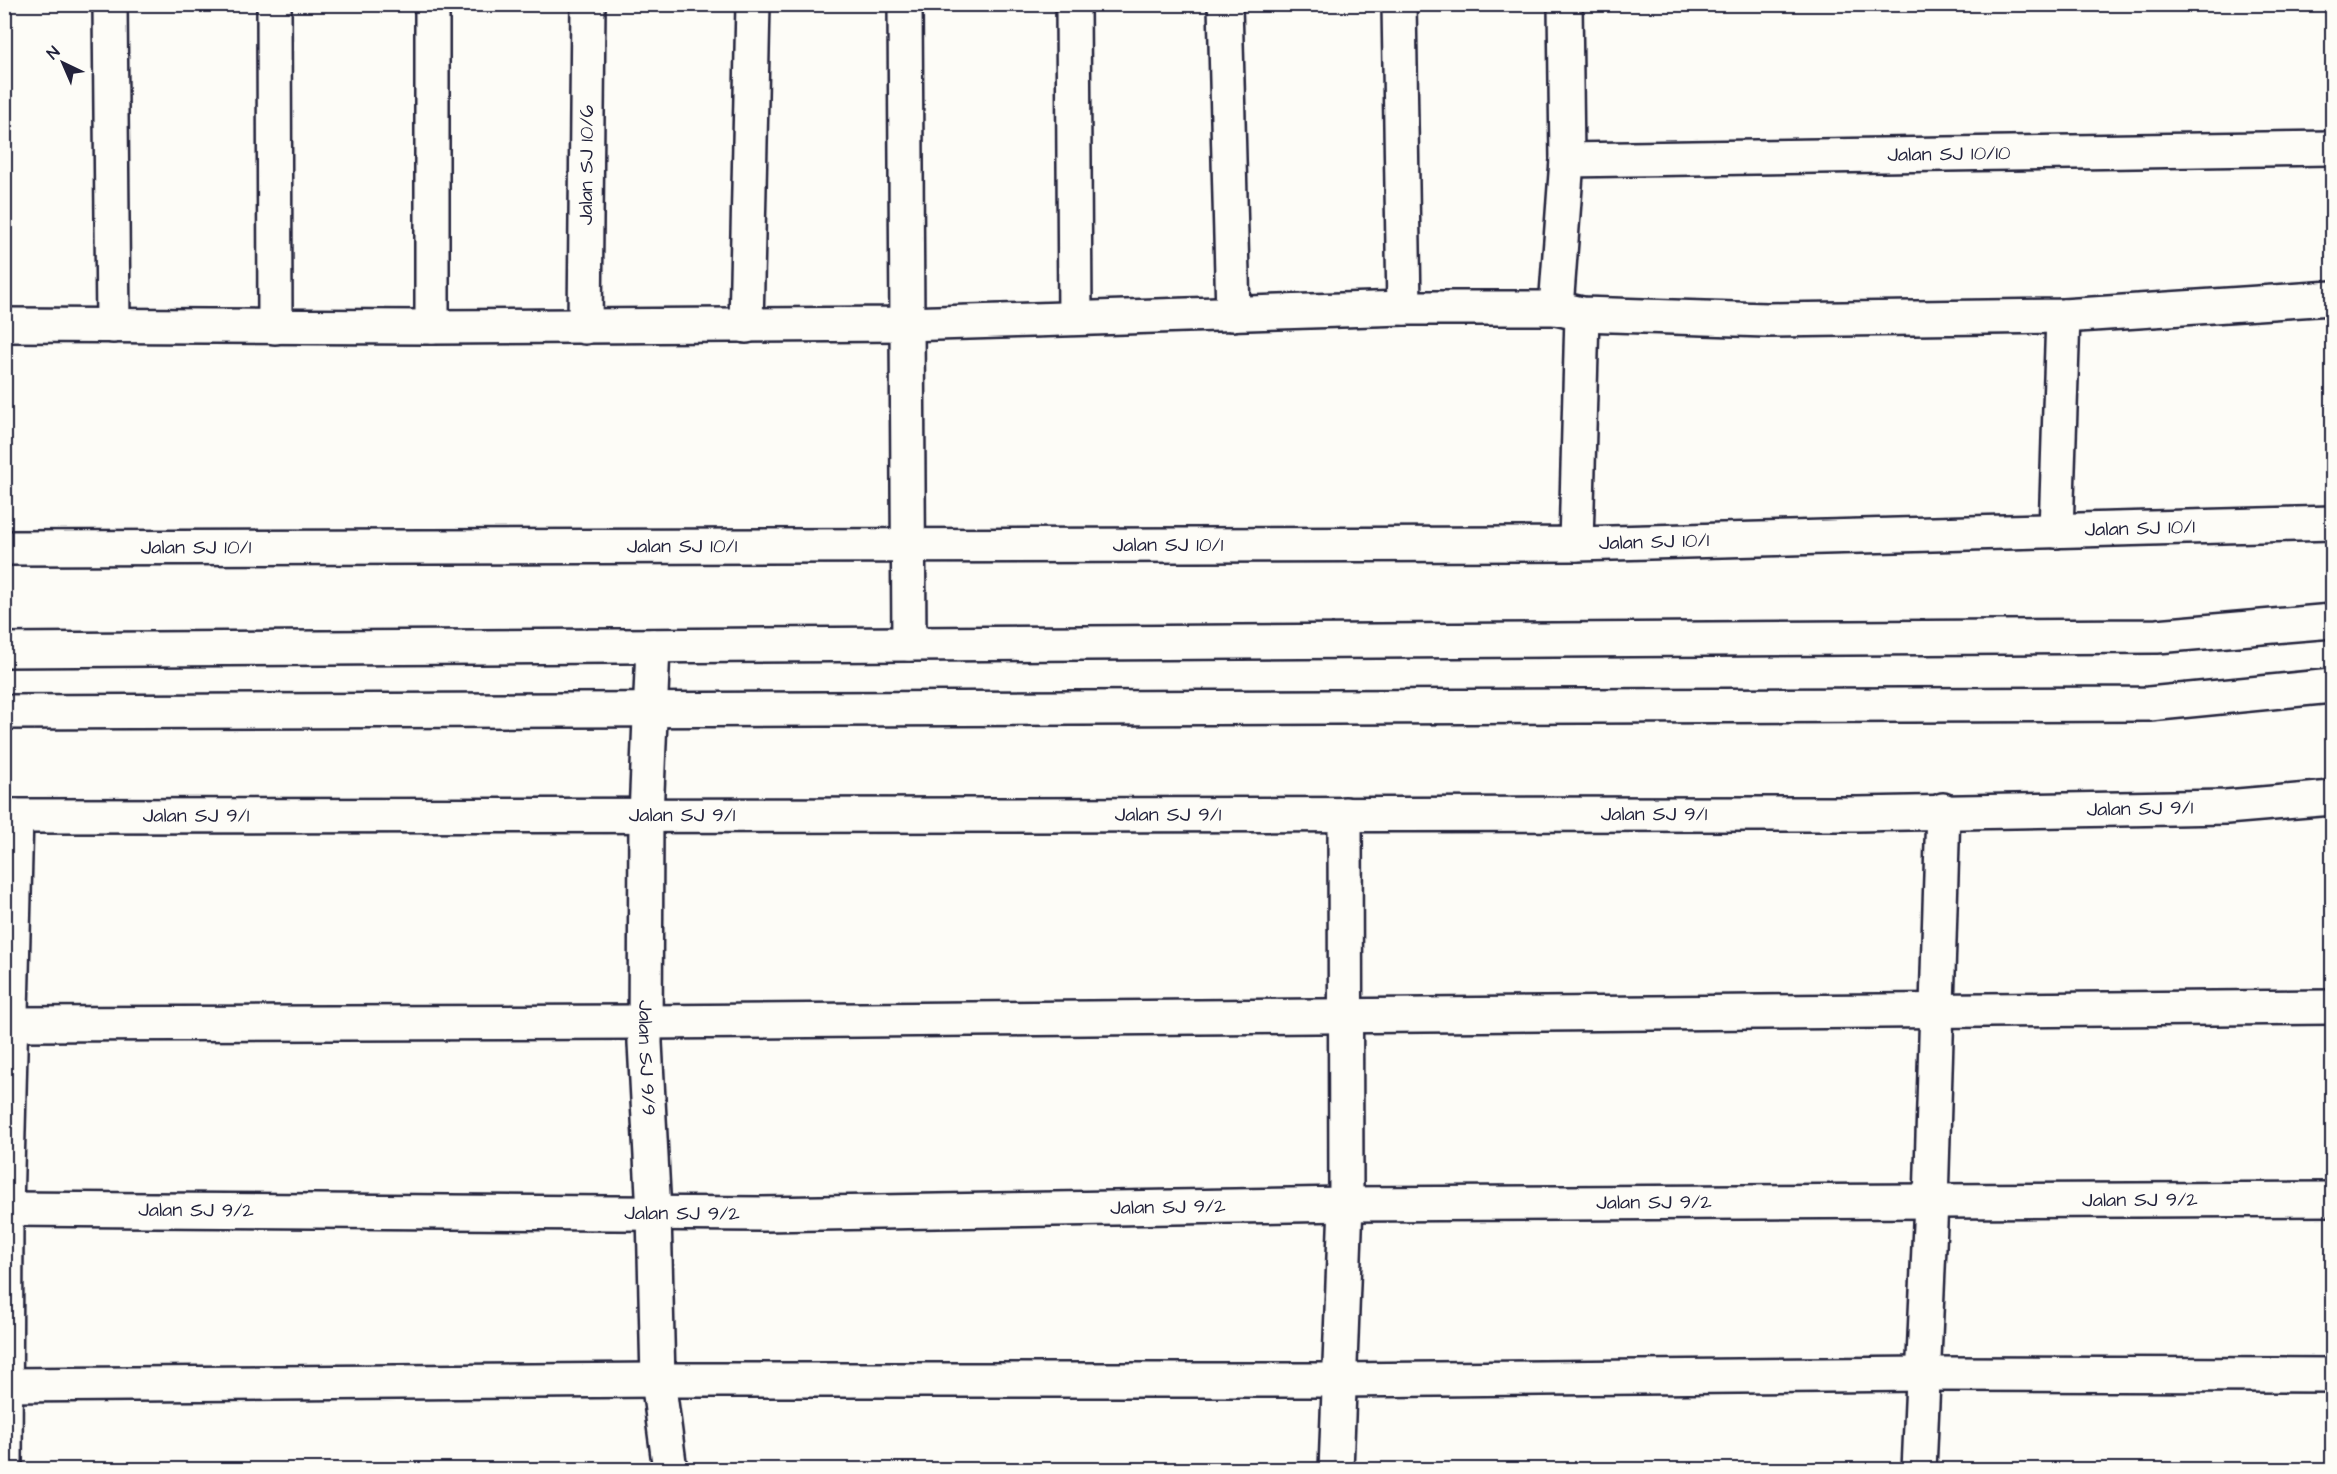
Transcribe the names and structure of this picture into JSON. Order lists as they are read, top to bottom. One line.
{"streets":{"street":["Jalan SJ 10/10","Jalan SJ 10/6","Jalan SJ 10/1","Jalan SJ 9/1","Jalan SJ 9/9","Jalan SJ 9/2"]},"crossings":[["Jalan SJ 9/1","Jalan SJ 9/9"],["Jalan SJ 9/9","Jalan SJ 9/2"]],"north":"top left"}
